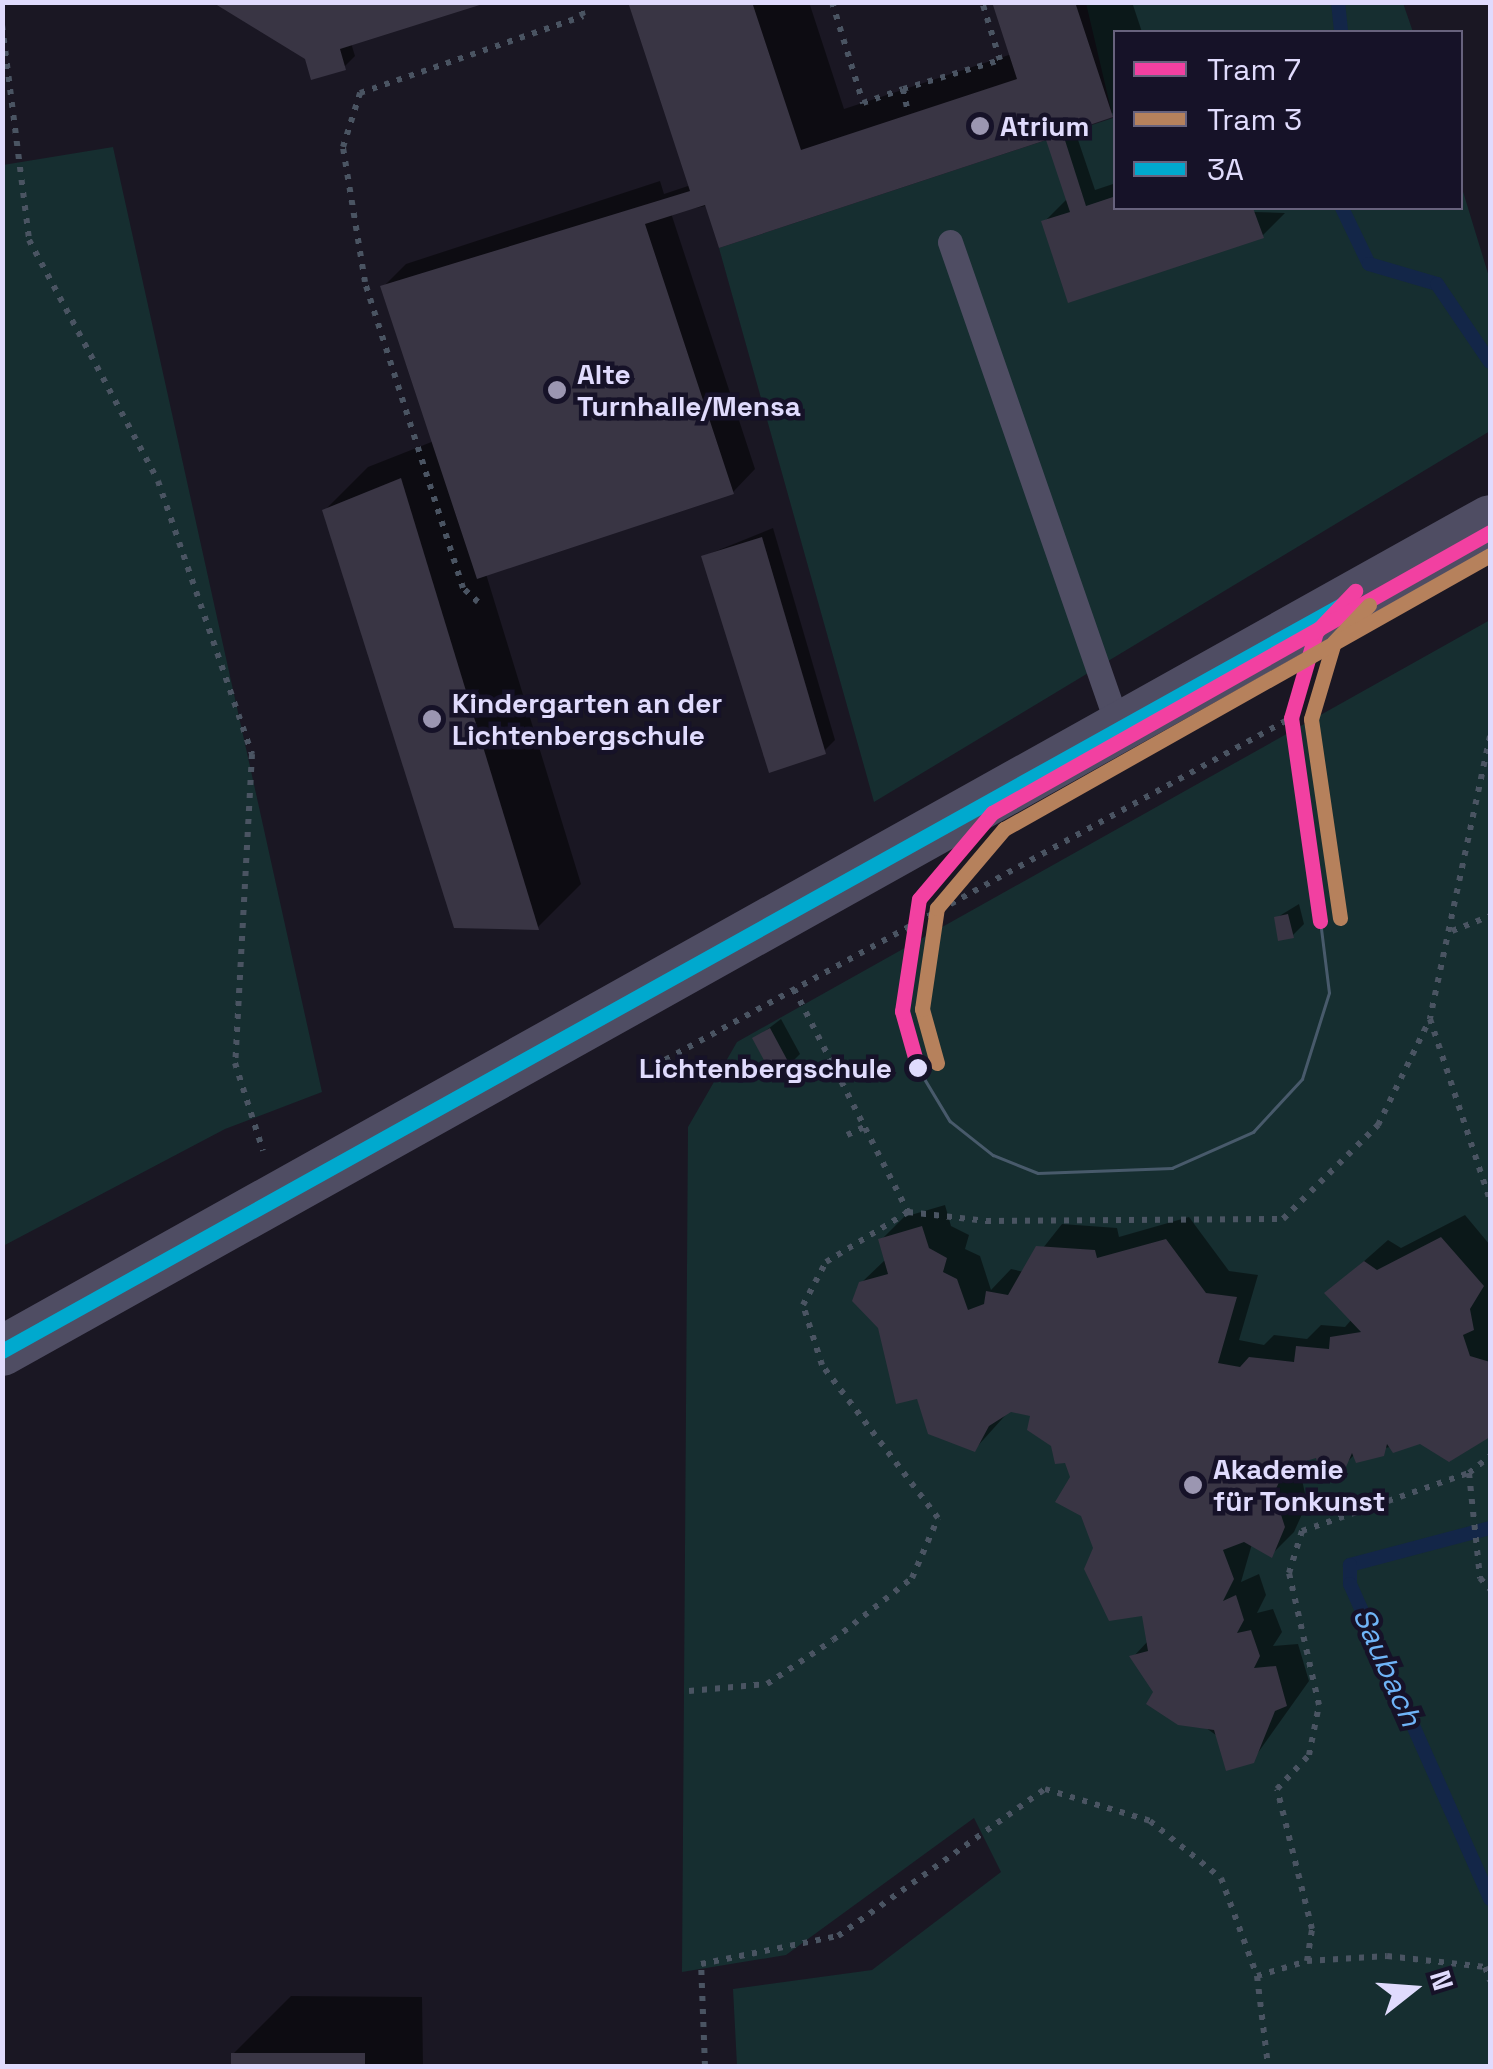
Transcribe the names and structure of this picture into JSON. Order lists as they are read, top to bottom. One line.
{"water":["Saubach"],"places":["Atrium","Alte Turnhalle/Mensa","Kindergarten an der Lichtenbergschule","Lichtenbergschule","Akademie für Tonkunst"],"lines":["tram line 7","tram line 3","transit line 3A"],"legend":["Tram 7","Tram 3","3A"],"north":"right"}
